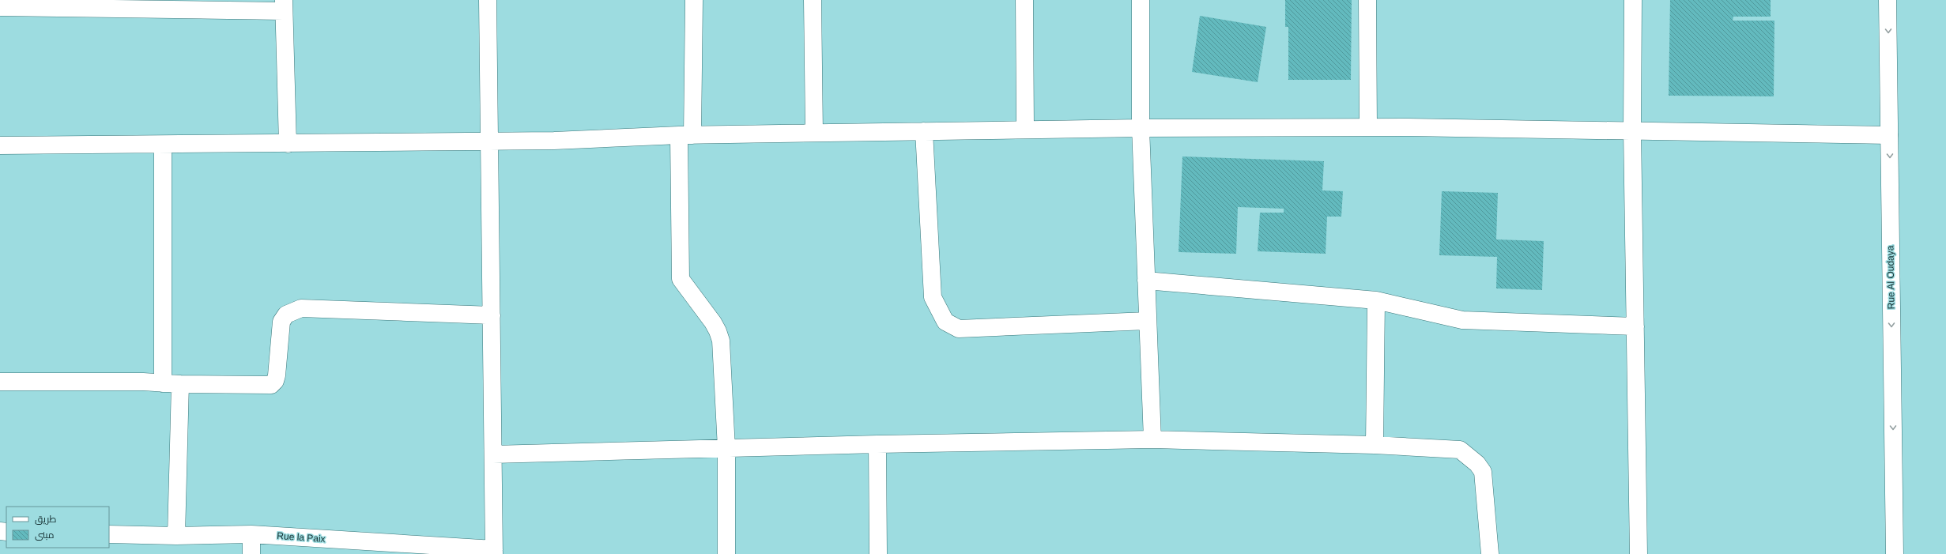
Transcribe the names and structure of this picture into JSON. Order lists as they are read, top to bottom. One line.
{"streets":{"street":["Rue Al Oudaya","Rue la Paix"]},"one_way":["Rue Al Oudaya"],"legend":["طريق","مبنى"]}
